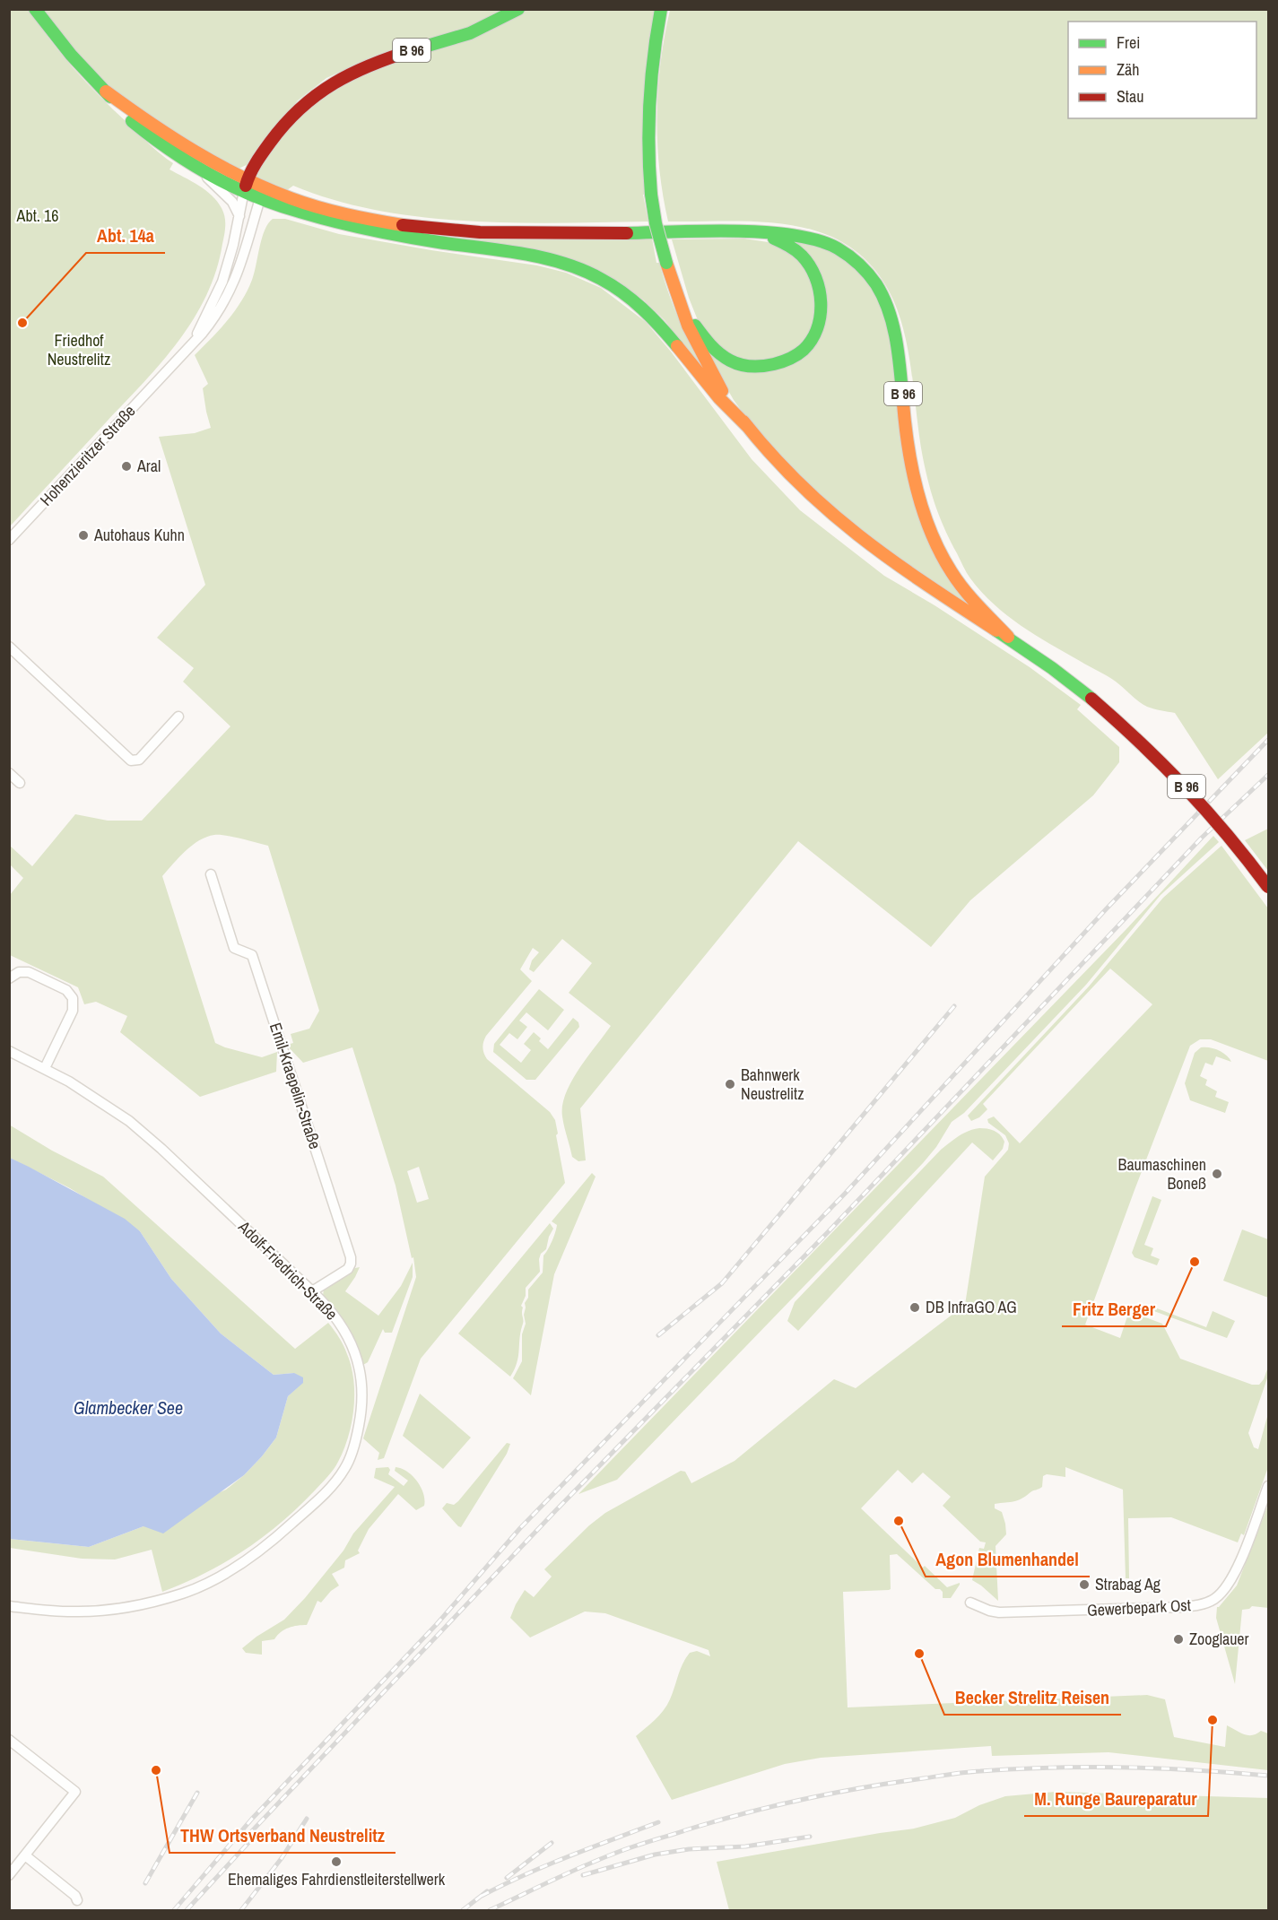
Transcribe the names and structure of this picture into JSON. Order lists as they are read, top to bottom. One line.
{"streets":{"main road":["B 96"],"street":["Hohenzieritzer Straße","Emil-Kraepelin-Straße","Adolf-Friedrich-Straße","Gewerbepark Ost"]},"crossings":[["B 96","Hohenzieritzer Straße"],["Emil-Kraepelin-Straße","Adolf-Friedrich-Straße"]],"water":["Glambecker See"],"parks":["Abt. 16","Friedhof Neustrelitz"],"places":["Abt. 14a","Aral","Autohaus Kuhn","Bahnwerk Neustrelitz","Baumaschinen Boneß","Fritz Berger","DB InfraGO AG","Agon Blumenhandel","Strabag Ag","Zooglauer","Becker Strelitz Reisen","M. Runge Baureparatur","THW Ortsverband Neustrelitz","Ehemaliges Fahrdienstleiterstellwerk"],"legend":["Frei","Zäh","Stau"]}
